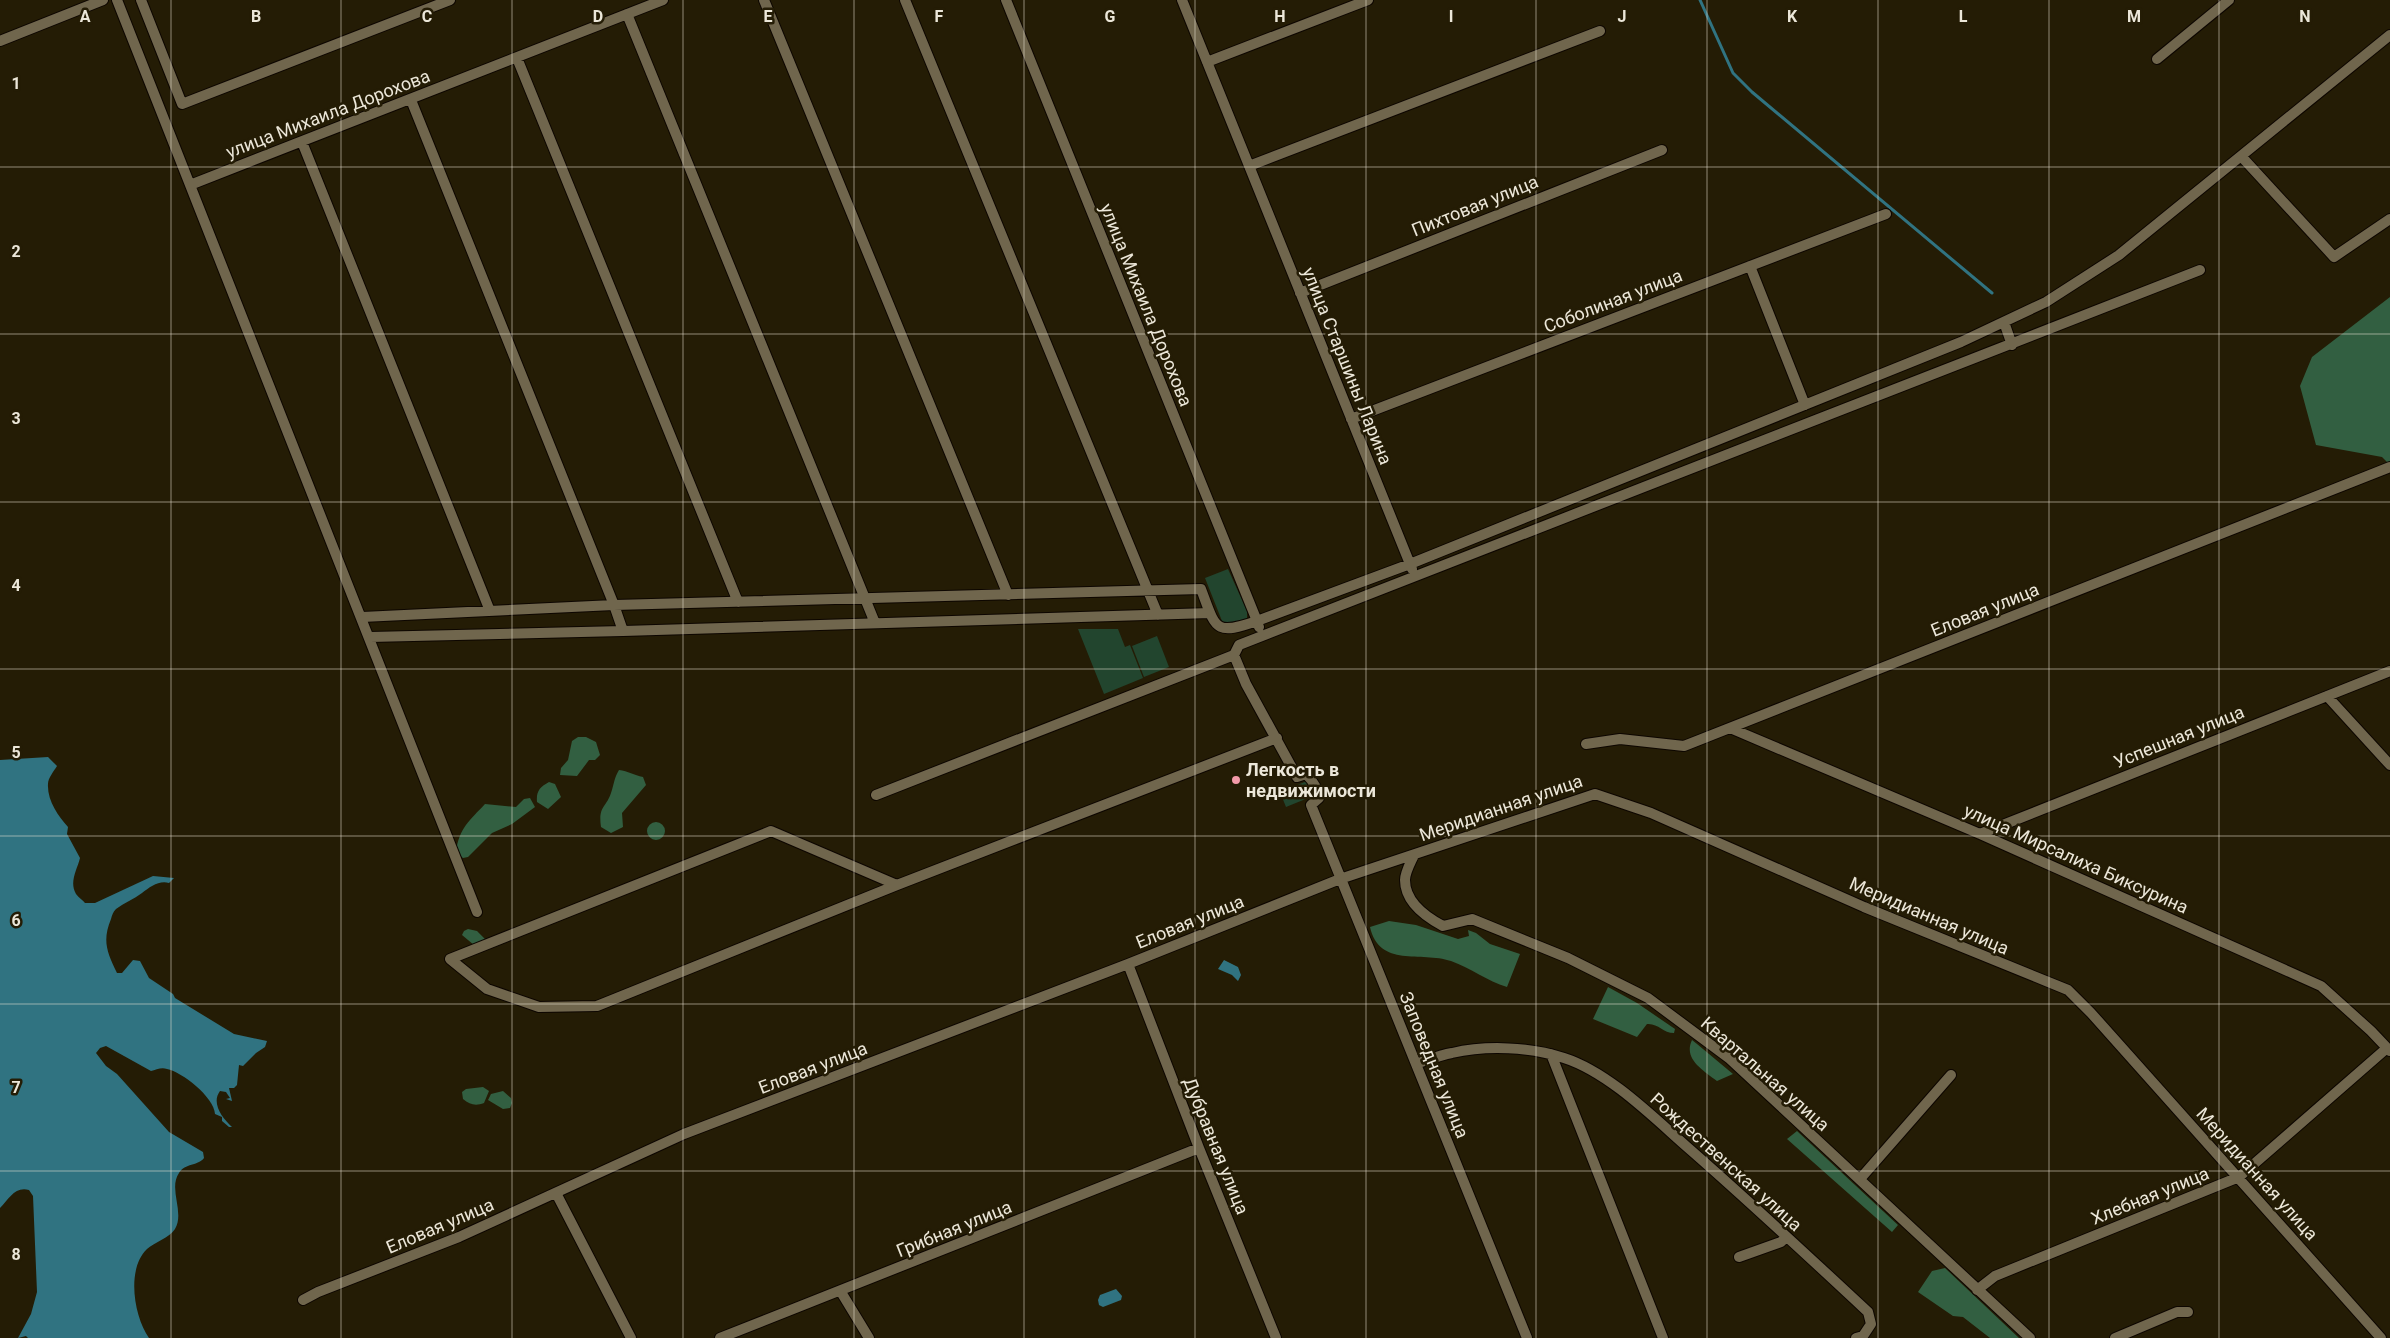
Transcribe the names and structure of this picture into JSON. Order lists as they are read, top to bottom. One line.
{"streets":{"street":["улица Михаила Дорохова","Пихтовая улица","Соболиная улица","улица Старшины Ларина","Еловая улица","Успешная улица","Меридианная улица","улица Мирсалиха Биксурина","Заповедная улица","Квартальная улица","Дубравная улица","Рождественская улица","Хлебная улица","Грибная улица"]},"crossings":[["Пихтовая улица","улица Старшины Ларина"],["Соболиная улица","улица Старшины Ларина"],["Еловая улица","Меридианная улица"],["Еловая улица","улица Мирсалиха Биксурина"],["Еловая улица","Заповедная улица"],["Еловая улица","Дубравная улица"],["Успешная улица","улица Мирсалиха Биксурина"],["Меридианная улица","Заповедная улица"],["Меридианная улица","Квартальная улица"],["Меридианная улица","Хлебная улица"],["улица Мирсалиха Биксурина","Хлебная улица"],["Заповедная улица","Рождественская улица"],["Квартальная улица","Хлебная улица"],["Дубравная улица","Грибная улица"]],"places":["Легкость в недвижимости"],"grid":{"columns":["A","B","C","D","E","F","G","H","I","J","K","L","M","N"],"rows":["1","2","3","4","5","6","7","8"]}}
